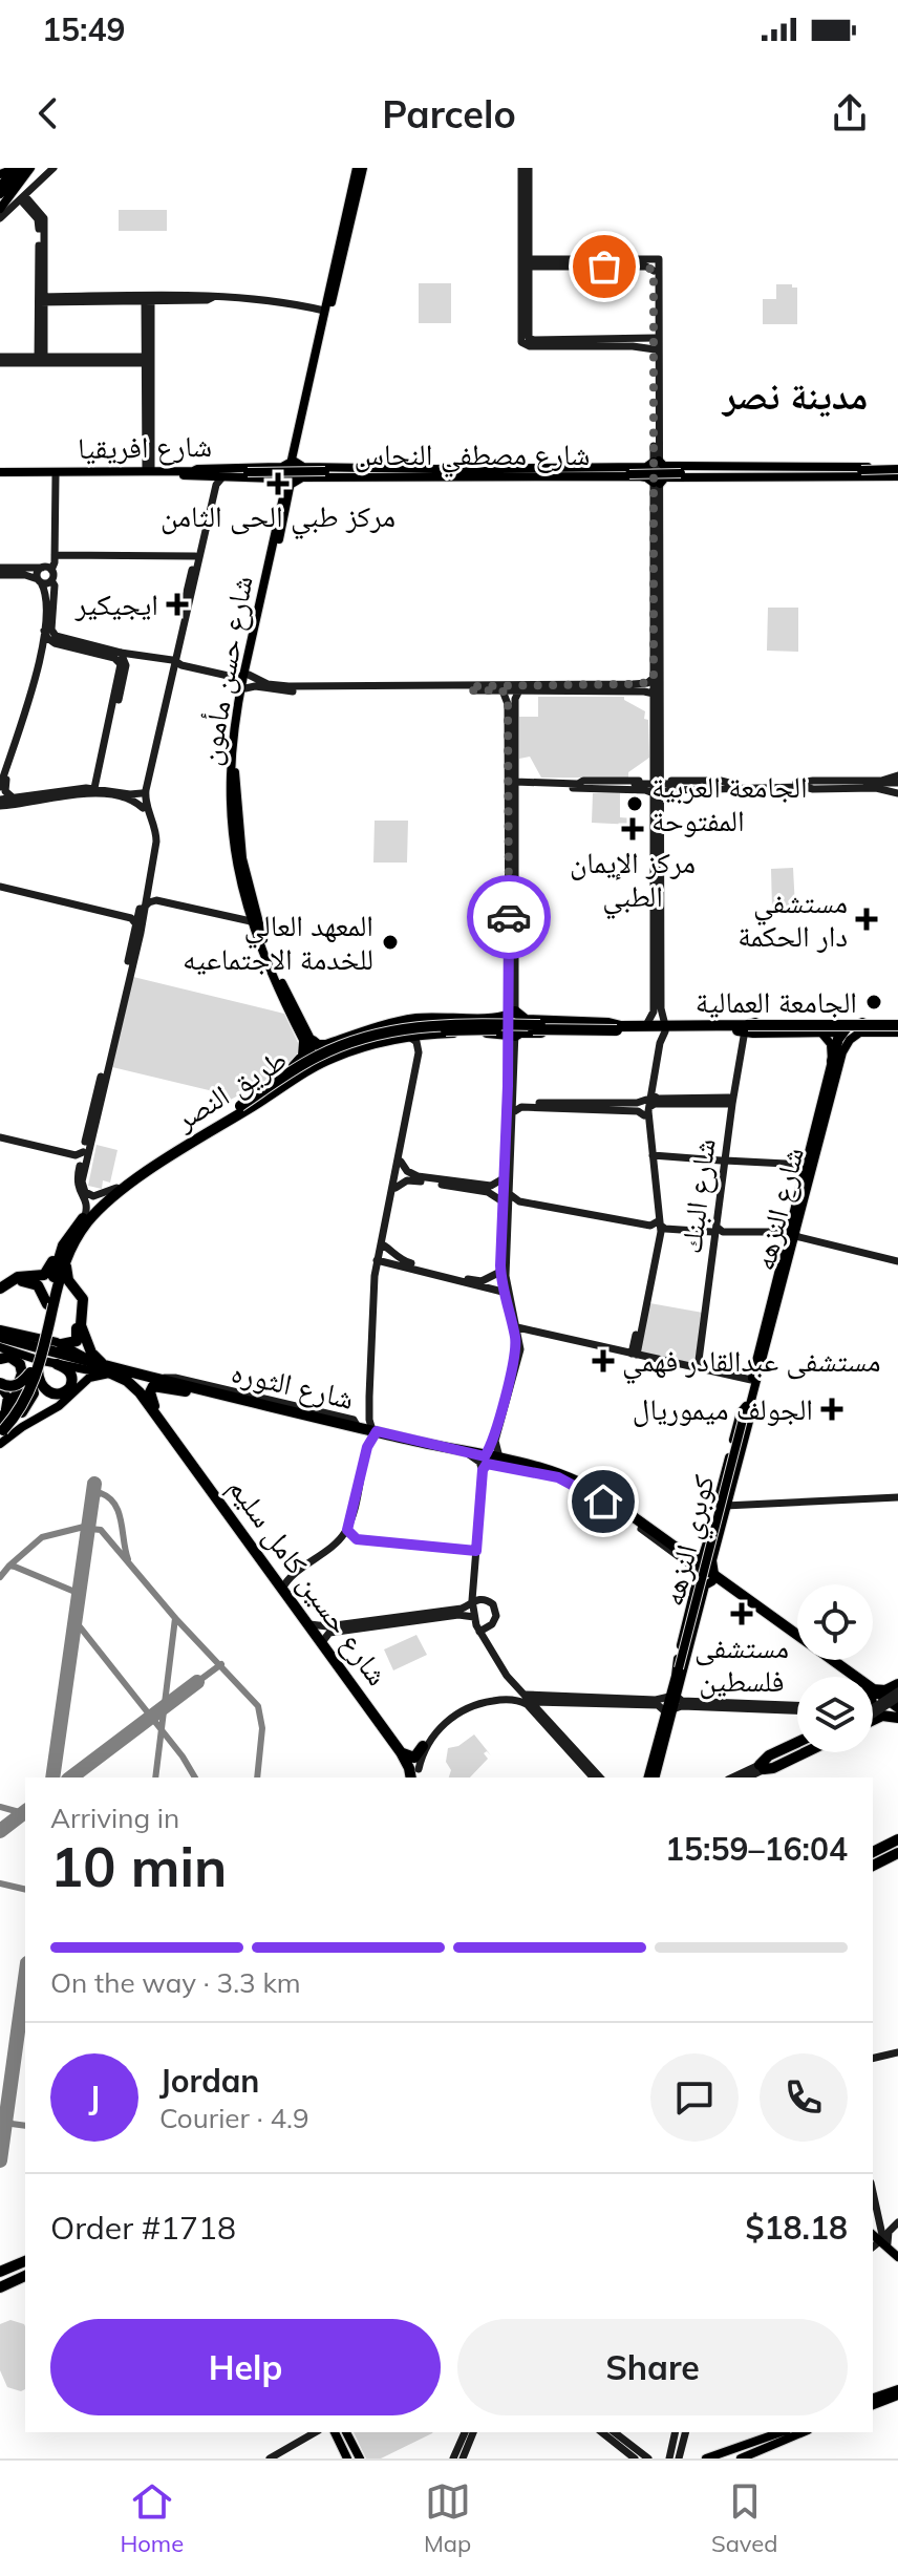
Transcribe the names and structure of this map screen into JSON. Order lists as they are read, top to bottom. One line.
{"streets":{"highway":["طريق النصر","شارع الثوره","شارع حسين كامل سليم"],"main road":["شارع افريقيا","شارع مصطفي النحاس","شارع حسن مأمون","شارع النزهه","كوبري النزهه"],"street":["شارع البنك"]},"crossings":[["شارع افريقيا","شارع مصطفي النحاس"],["شارع افريقيا","شارع حسن مأمون"],["شارع مصطفي النحاس","شارع حسن مأمون"],["شارع حسن مأمون","طريق النصر"],["طريق النصر","شارع البنك"],["شارع النزهه","شارع الثوره"],["شارع النزهه","كوبري النزهه"],["شارع الثوره","شارع حسين كامل سليم"]],"districts":["مدينة نصر"],"places":{"health":["مركز طبي الحى الثامن","ايجيكير","مركز الإيمان الطبي","مستشفي دار الحكمة","مستشفى عبدالقادر فهمي","الجولف ميموريال","مستشفى فلسطين"],"other":["الجامعة العربية المفتوحة","المعهد العالي للخدمة الاجتماعيه","الجامعة العمالية"]},"page":{"status":"15:49","header":"Parcelo","heading":["10 min","Arriving in","15:59–16:04"],"panel":["Jordan","Courier · 4.9","Order #1718","$18.18"],"bar":"On the way · 3.3 km","round":"J","buttons":["Help","Share"],"tabs":["Home","Map","Saved"]}}
